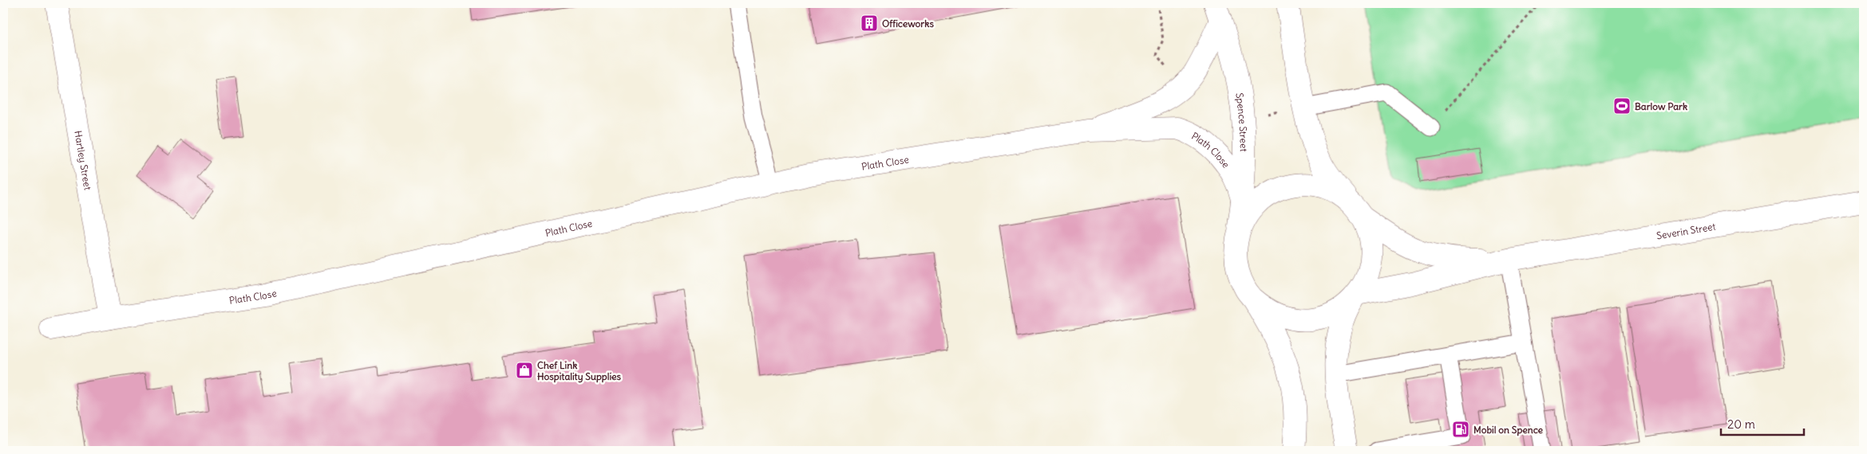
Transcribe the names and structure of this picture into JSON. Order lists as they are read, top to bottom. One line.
{"streets":{"street":["Spence Street","Plath Close","Hartley Street","Severin Street"]},"crossings":[["Spence Street","Plath Close"],["Spence Street","Severin Street"],["Plath Close","Hartley Street"]],"places":{"building":["Officeworks"],"sports":["Barlow Park"],"shop":["Chef Link Hospitality Supplies"],"fuel station":["Mobil on Spence"]},"scale_bar":"20 m"}
